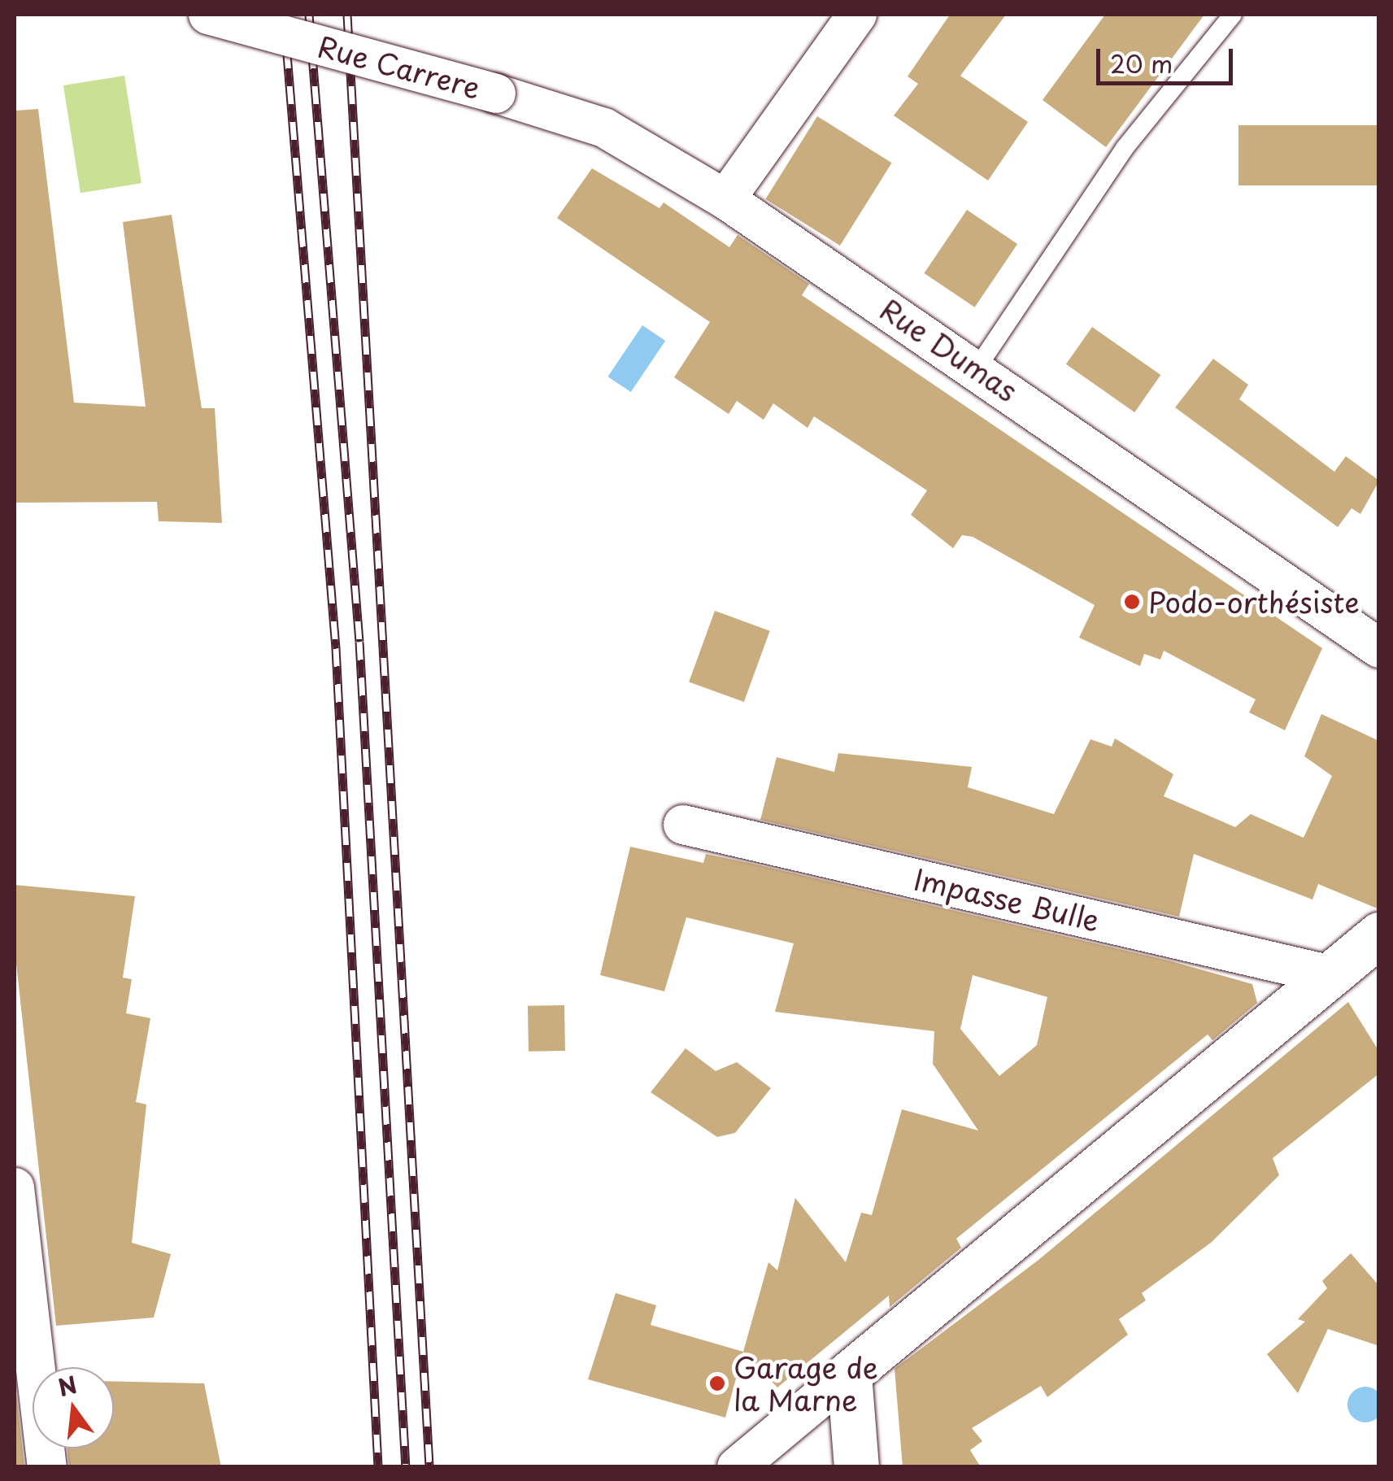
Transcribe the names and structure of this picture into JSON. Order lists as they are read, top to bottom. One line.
{"streets":{"street":["Rue Carrere","Rue Dumas","Impasse Bulle"]},"crossings":[["Rue Carrere","Rue Dumas"]],"places":["Podo-orthésiste","Garage de la Marne"],"scale_bar":"20 m","north":"top"}
